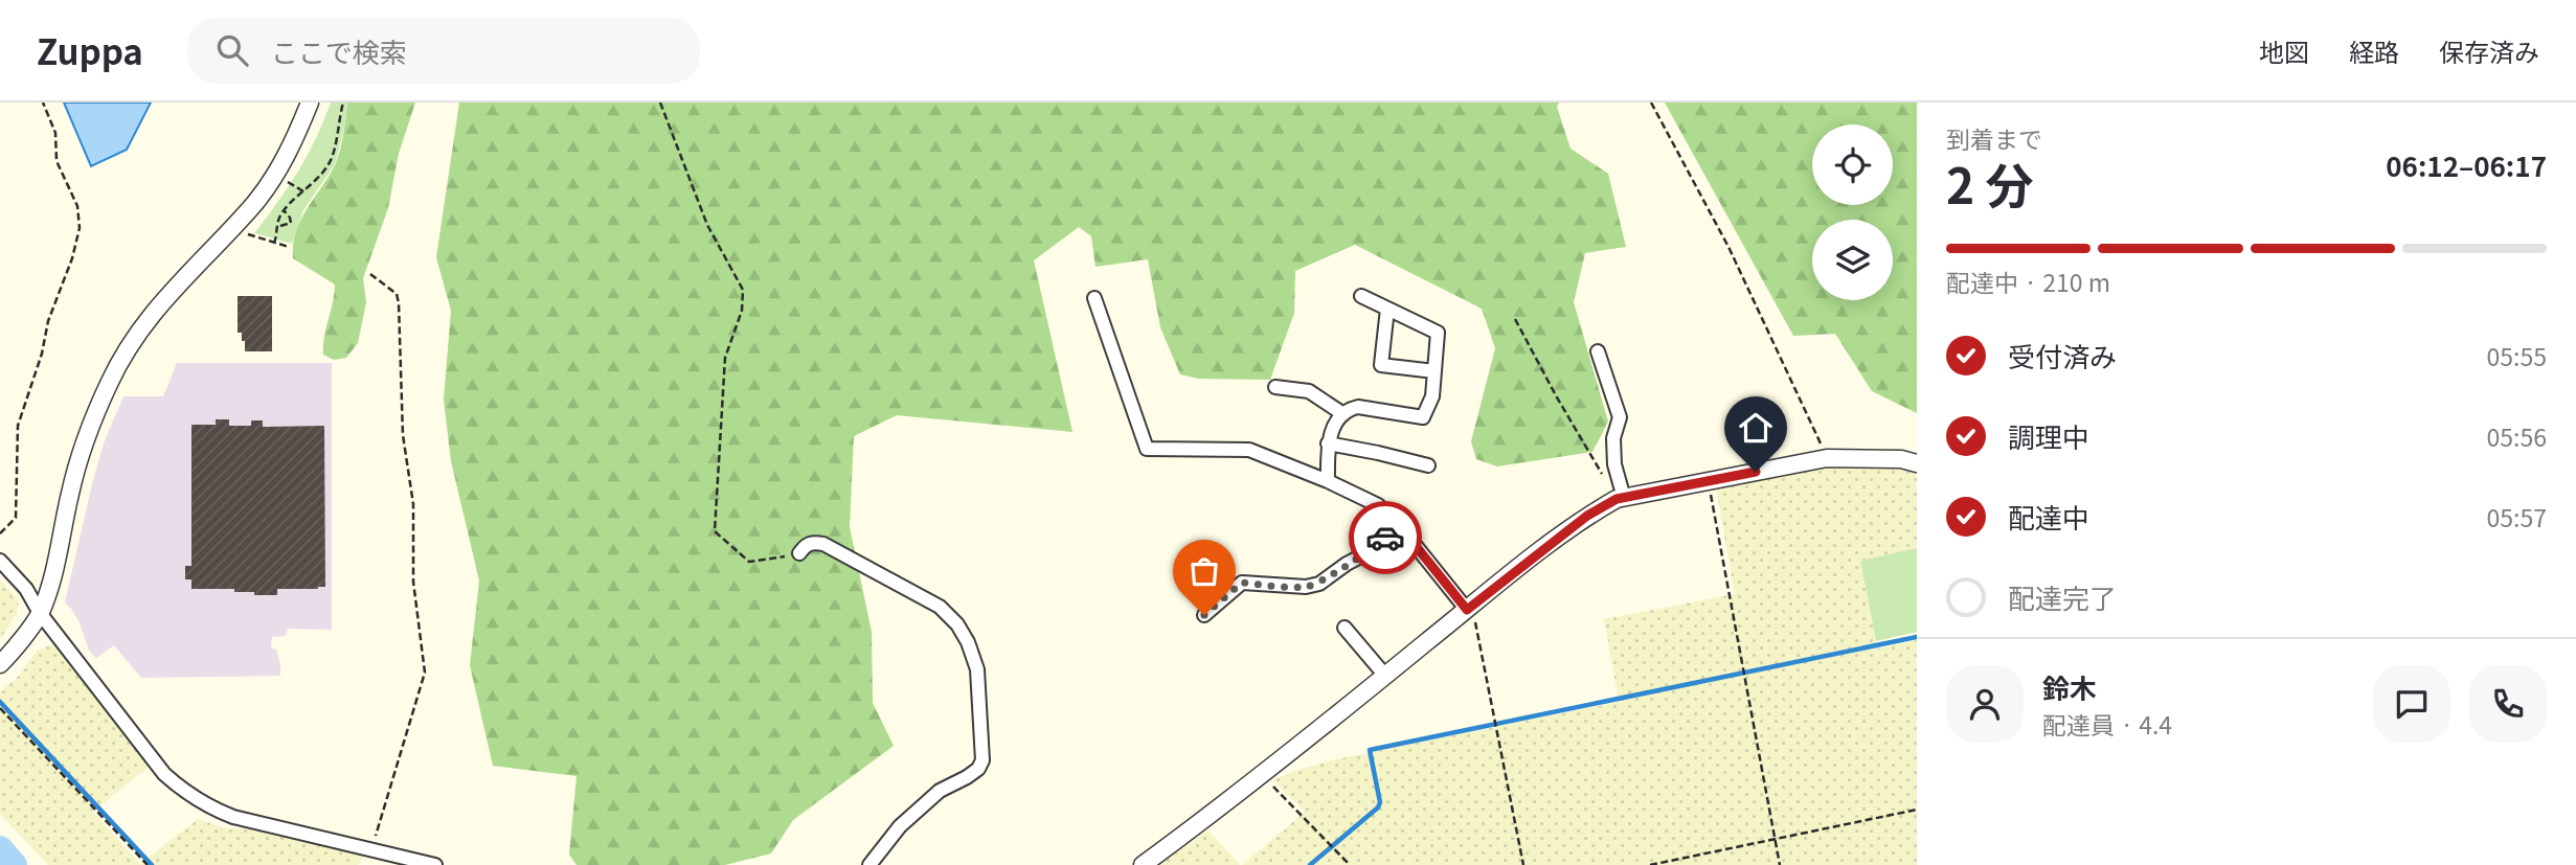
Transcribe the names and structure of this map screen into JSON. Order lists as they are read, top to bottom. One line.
{"page":{"header":"Zuppa","search":"ここで検索","nav":["地図","経路","保存済み"],"heading":["2 分","到着まで","06:12–06:17"],"panel":["鈴木","配達員 · 4.4"],"bar":"配達中 · 210 m","list":[["受付済み","05:55"],["調理中","05:56"],["配達中","05:57"],"配達完了"]}}
